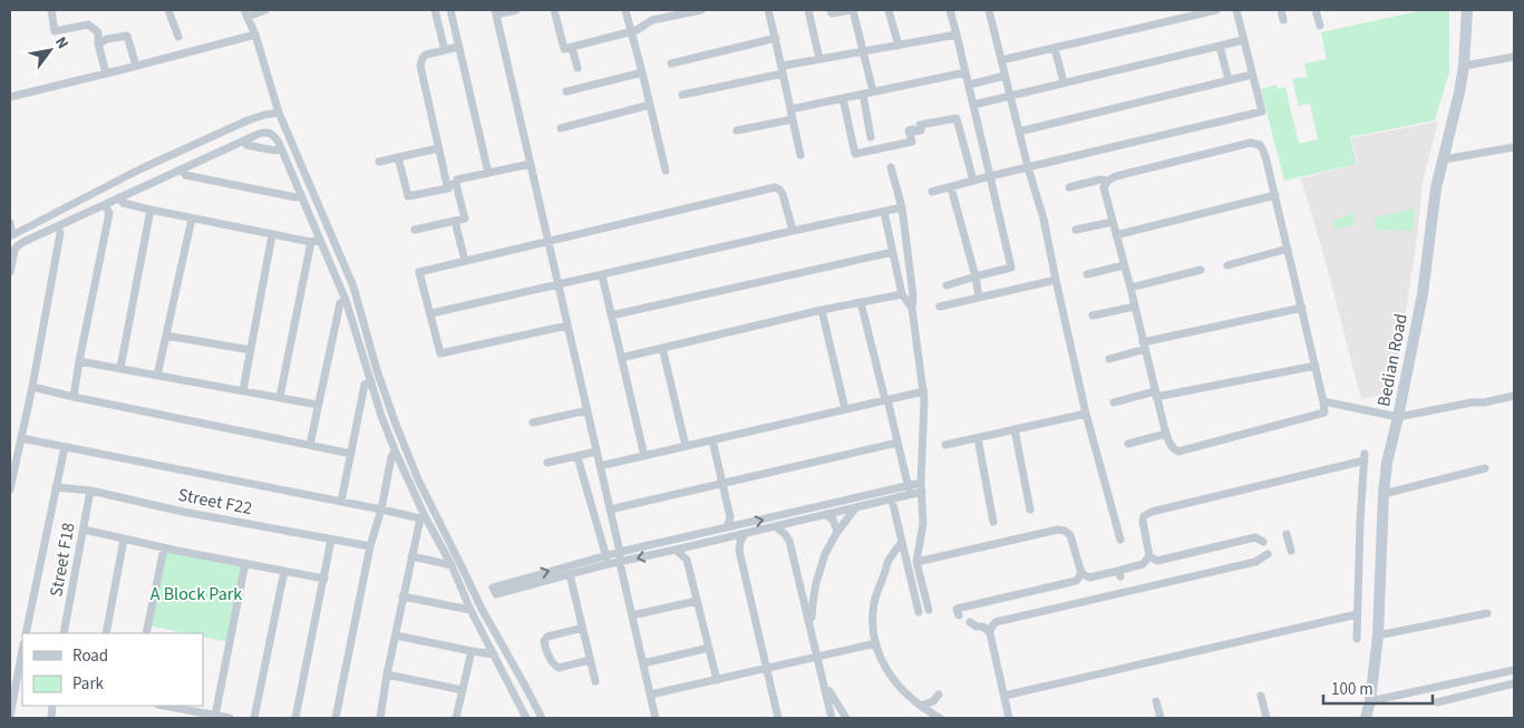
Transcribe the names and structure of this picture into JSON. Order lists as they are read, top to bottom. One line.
{"streets":{"main road":["Bedian Road"],"street":["Street F22","Street F18"]},"crossings":[["Street F22","Street F18"]],"parks":["A Block Park"],"legend":["Road","Park"],"scale_bar":"100 m","north":"top right"}
